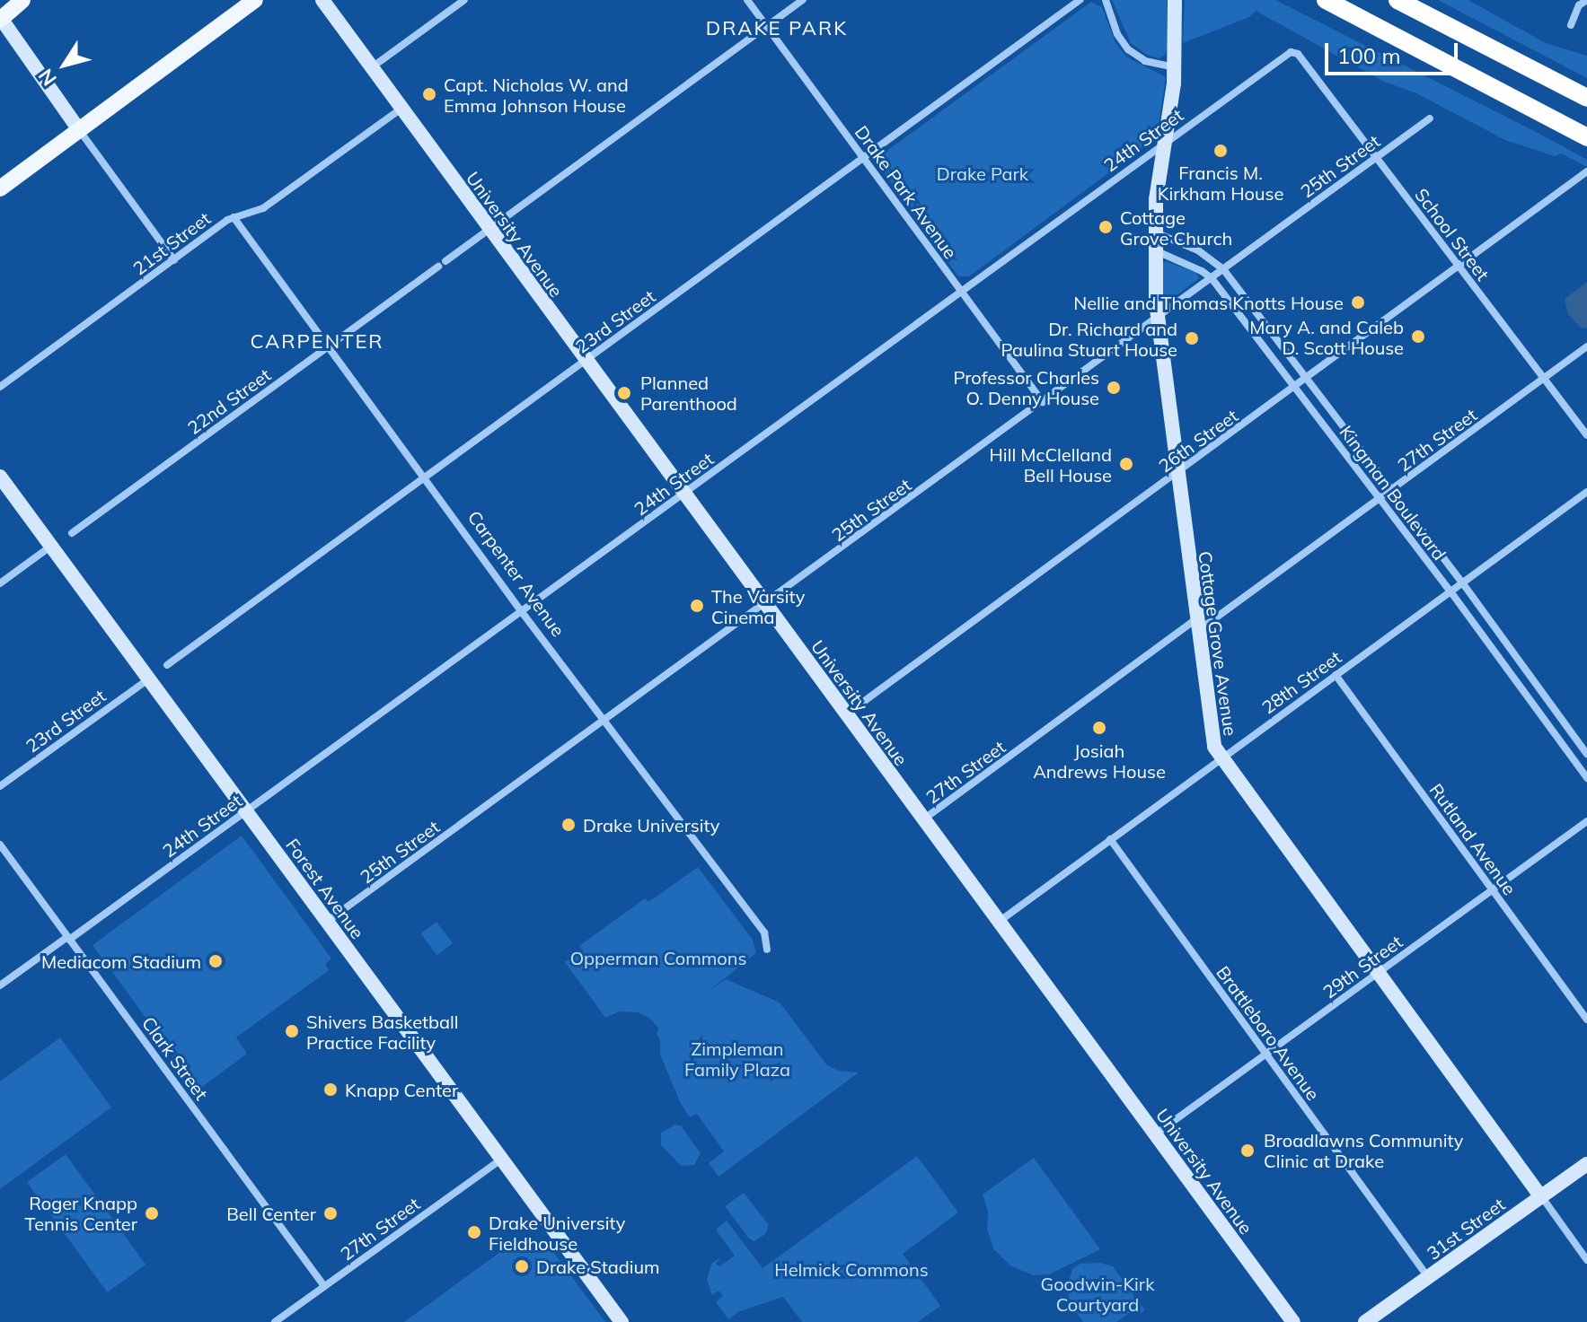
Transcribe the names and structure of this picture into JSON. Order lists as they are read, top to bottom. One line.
{"streets":{"main road":["University Avenue","Cottage Grove Avenue","Forest Avenue","31st Street"],"street":["24th Street","25th Street","Drake Park Avenue","School Street","21st Street","23rd Street","22nd Street","27th Street","26th Street","Kingman Boulevard","Carpenter Avenue","28th Street","Rutland Avenue","29th Street","Brattleboro Avenue","Clark Street"]},"crossings":[["24th Street","Drake Park Avenue"],["24th Street","University Avenue"],["24th Street","School Street"],["24th Street","Carpenter Avenue"],["24th Street","Cottage Grove Avenue"],["24th Street","Forest Avenue"],["24th Street","Clark Street"],["25th Street","Drake Park Avenue"],["25th Street","University Avenue"],["25th Street","School Street"],["25th Street","Kingman Boulevard"],["25th Street","Carpenter Avenue"],["25th Street","Cottage Grove Avenue"],["25th Street","Forest Avenue"],["Drake Park Avenue","23rd Street"],["Drake Park Avenue","22nd Street"],["University Avenue","21st Street"],["University Avenue","23rd Street"],["University Avenue","22nd Street"],["University Avenue","27th Street"],["University Avenue","26th Street"],["University Avenue","28th Street"],["University Avenue","29th Street"],["School Street","27th Street"],["School Street","26th Street"],["21st Street","Carpenter Avenue"],["23rd Street","Carpenter Avenue"],["23rd Street","Forest Avenue"],["22nd Street","Carpenter Avenue"],["27th Street","Kingman Boulevard"],["27th Street","Cottage Grove Avenue"],["27th Street","Forest Avenue"],["27th Street","Clark Street"],["26th Street","Kingman Boulevard"],["26th Street","Cottage Grove Avenue"],["Kingman Boulevard","Cottage Grove Avenue"],["Kingman Boulevard","28th Street"],["Cottage Grove Avenue","28th Street"],["Cottage Grove Avenue","29th Street"],["Cottage Grove Avenue","31st Street"],["28th Street","Rutland Avenue"],["28th Street","Brattleboro Avenue"],["Rutland Avenue","29th Street"],["29th Street","Brattleboro Avenue"],["Brattleboro Avenue","31st Street"]],"districts":["DRAKE PARK","CARPENTER"],"parks":["Drake Park","Opperman Commons","Zimpleman Family Plaza","Helmick Commons","Goodwin-Kirk Courtyard"],"places":["Capt. Nicholas W. and Emma Johnson House","Francis M. Kirkham House","Cottage Grove Church","Nellie and Thomas Knotts House","Mary A. and Caleb D. Scott House","Dr. Richard and Paulina Stuart House","Professor Charles O. Denny House","Planned Parenthood","Hill McClelland Bell House","The Varsity Cinema","Josiah Andrews House","Drake University","Mediacom Stadium","Shivers Basketball Practice Facility","Knapp Center","Broadlawns Community Clinic at Drake","Roger Knapp Tennis Center","Bell Center","Drake University Fieldhouse","Drake Stadium"],"scale_bar":"100 m","north":"bottom left"}
